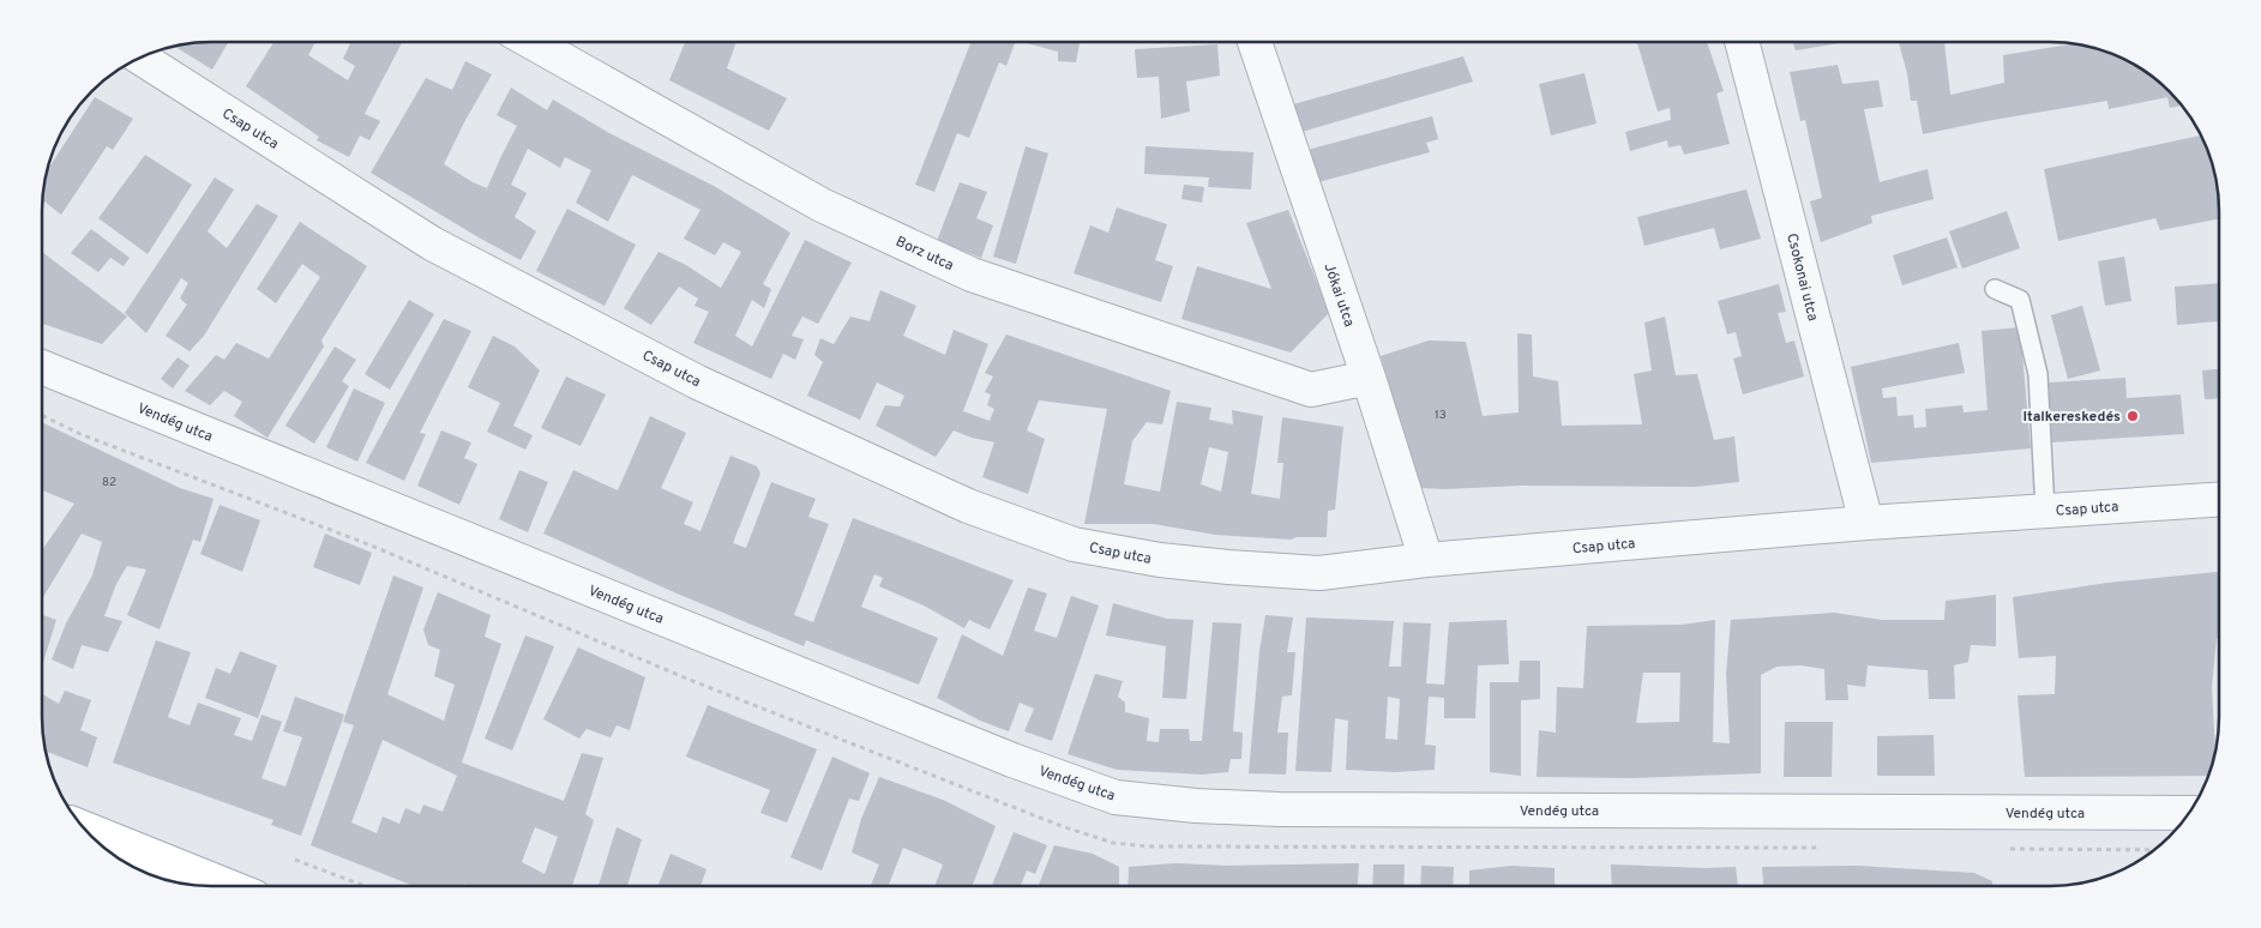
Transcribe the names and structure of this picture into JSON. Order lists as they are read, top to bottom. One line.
{"streets":{"street":["Csap utca","Borz utca","Csokonai utca","Jókai utca","Vendég utca"]},"crossings":[["Csap utca","Csokonai utca"],["Csap utca","Jókai utca"],["Borz utca","Jókai utca"]],"places":["Italkereskedés"],"house_numbers":["13","82"]}
